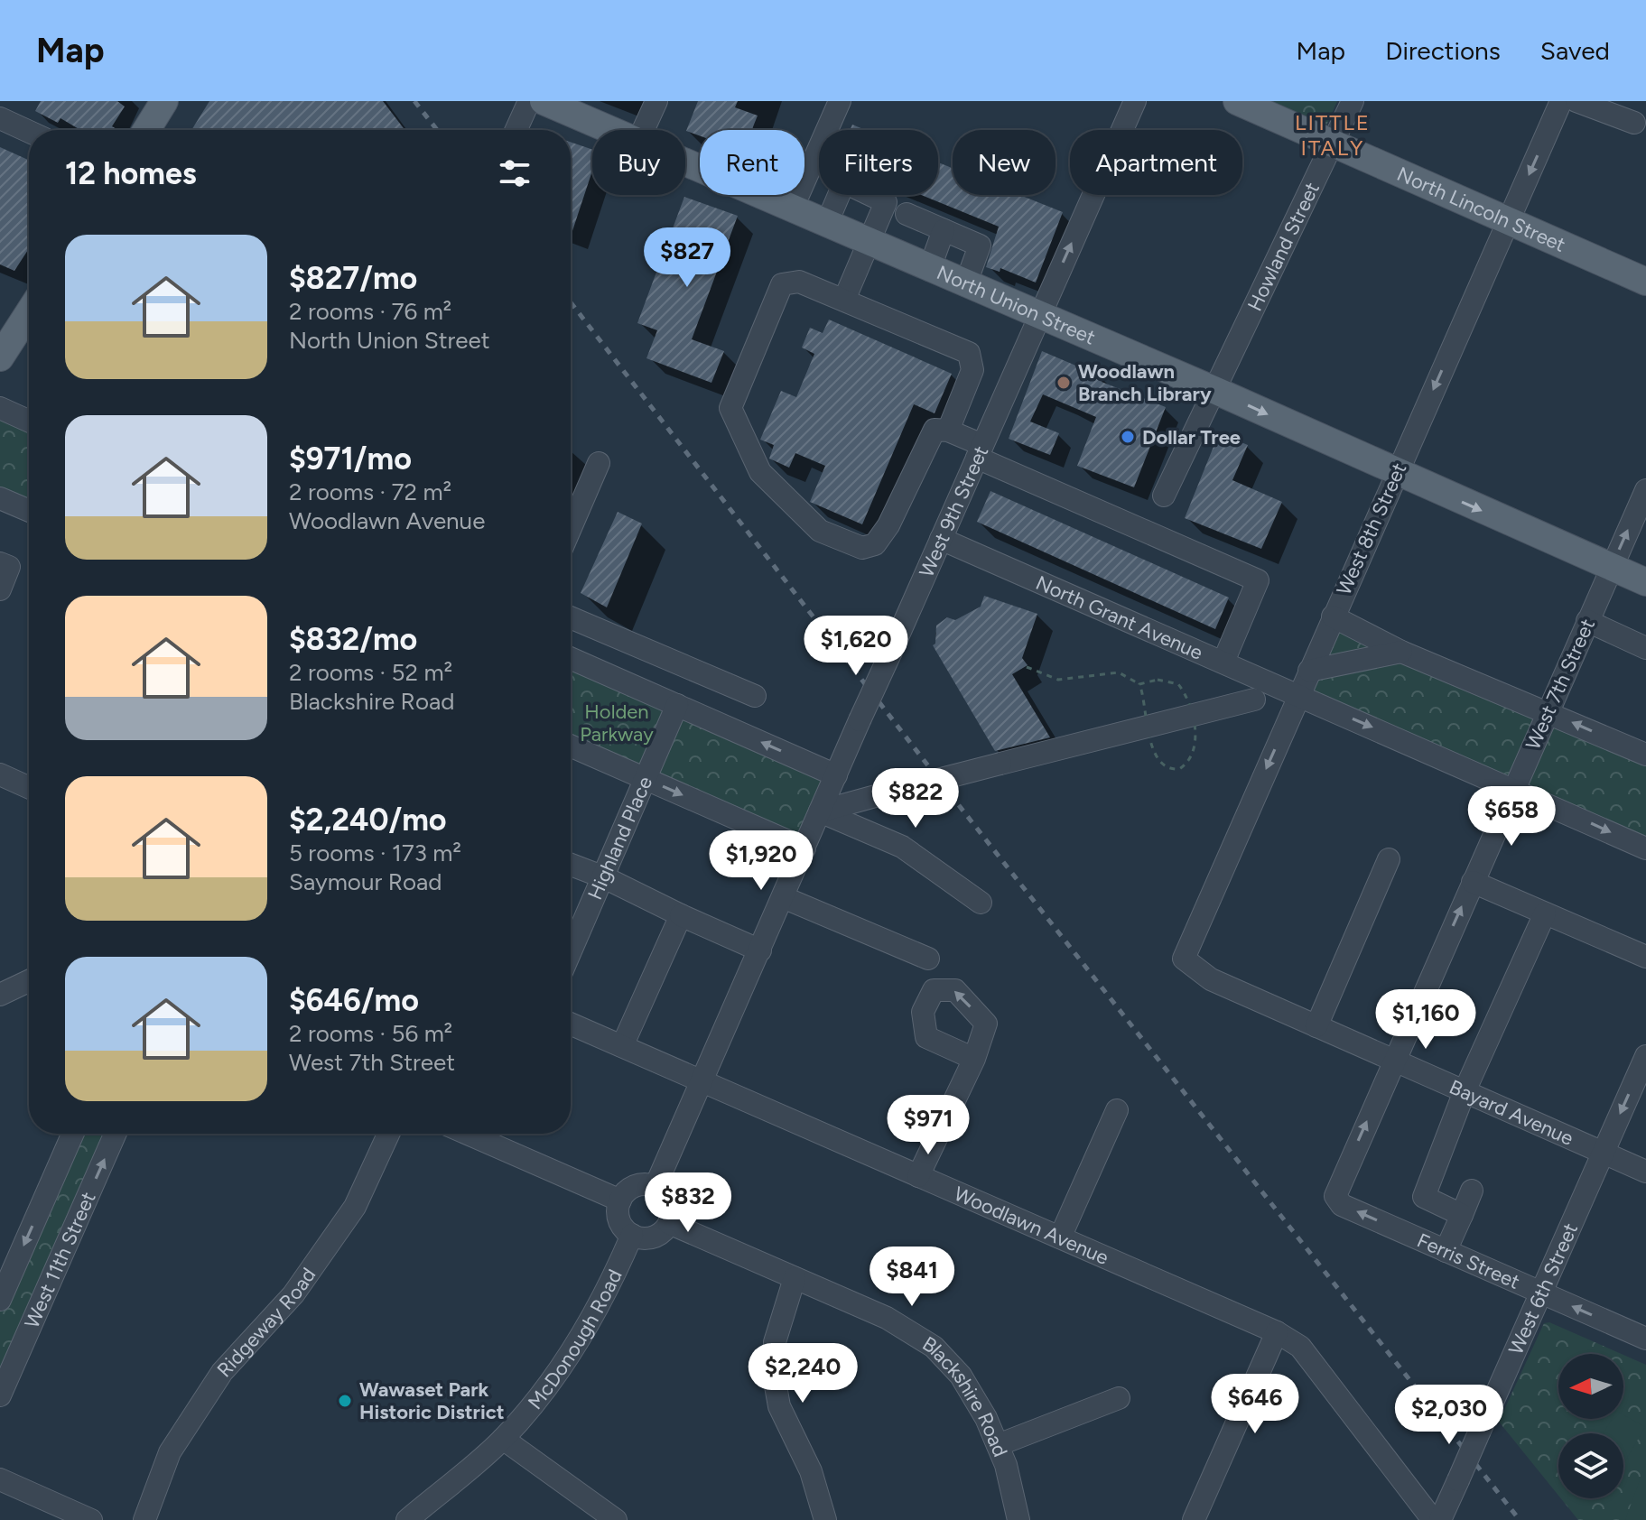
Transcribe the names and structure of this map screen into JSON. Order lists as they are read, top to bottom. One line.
{"streets":{"main road":["North Lincoln Street","North Union Street"],"street":["Howland Street","West 9th Street","West 8th Street","North Grant Avenue","West 7th Street","Highland Place","Bayard Avenue","Woodlawn Avenue","West 11th Street","Ferris Street","West 6th Street","Ridgeway Road","McDonough Road","Blackshire Road"]},"crossings":[["North Lincoln Street","Howland Street"],["North Lincoln Street","West 8th Street"],["Howland Street","North Union Street"],["North Union Street","West 9th Street"],["North Union Street","West 8th Street"],["North Union Street","West 7th Street"],["West 9th Street","North Grant Avenue"],["West 9th Street","Woodlawn Avenue"],["West 8th Street","North Grant Avenue"],["West 8th Street","Bayard Avenue"],["North Grant Avenue","West 7th Street"],["West 7th Street","Bayard Avenue"],["West 7th Street","Ferris Street"],["Bayard Avenue","West 6th Street"],["Ferris Street","West 6th Street"],["McDonough Road","Blackshire Road"]],"one_way":["North Union Street","West 8th Street","Ferris Street"],"districts":["LITTLE ITALY"],"parks":["Holden Parkway"],"places":["Woodlawn Branch Library","Dollar Tree","Wawaset Park Historic District"],"north":"left","page":{"header":"Map","nav":["Map","Directions","Saved"],"chip":["Buy","Rent","Filters","New","Apartment"],"heading":"12 homes","list":[{"name":"$827/mo","note":"2 rooms · 76 m² · North Union Street"},{"name":"$971/mo","note":"2 rooms · 72 m² · Woodlawn Avenue"},{"name":"$832/mo","note":"2 rooms · 52 m² · Blackshire Road"},{"name":"$2,240/mo","note":"5 rooms · 173 m² · Saymour Road"},{"name":"$646/mo","note":"2 rooms · 56 m² · West 7th Street"}],"price":["$827","$1,620","$822","$658","$1,920","$1,160","$971","$832","$841","$2,240","$646","$2,030"]}}
